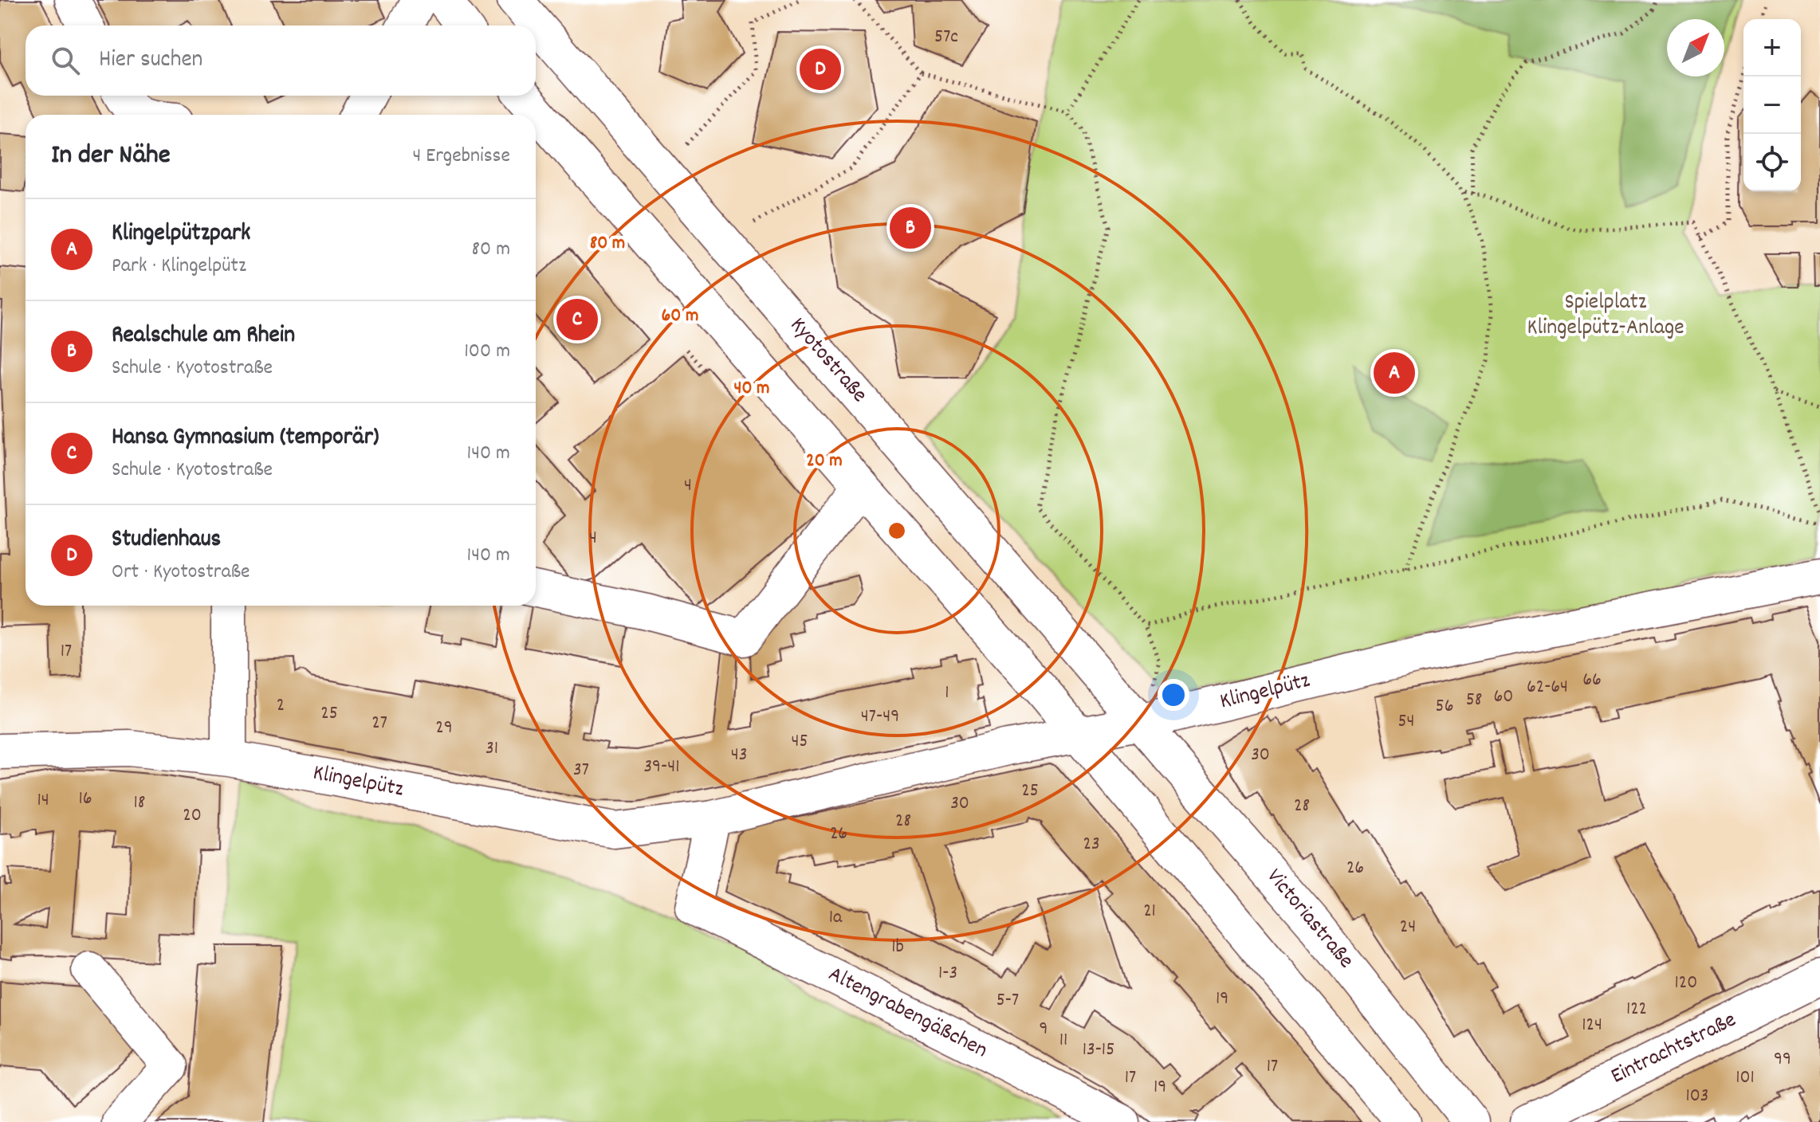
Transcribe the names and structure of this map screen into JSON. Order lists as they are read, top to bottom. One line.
{"streets":{"street":["Kyotostraße","Klingelpütz","Victoriastraße","Altengrabengäßchen","Eintrachtstraße"]},"crossings":[["Kyotostraße","Klingelpütz"],["Kyotostraße","Victoriastraße"],["Klingelpütz","Victoriastraße"],["Klingelpütz","Altengrabengäßchen"]],"parks":["Spielplatz Klingelpütz-Anlage"],"house_numbers":["57c","4","4","17","66","62-64","1","60","58","2","56","25","47-49","54","27","29","45","31","43","30","39-41","37","25","16","14","18","30","28","20","28","26","23","26","21","1a","24","1b","1-3","120","19","5-7","122","124","9","11","13-15","99","17","17","101","19","103"],"north":"top right","page":{"map_buttons":["+","−"],"search":"Hier suchen","pins":["D","B","C","A"],"heading":["In der Nähe","4 Ergebnisse"],"list":[{"mark":"A","name":"Klingelpützpark","note":"Park · Klingelpütz","value":"80 m"},{"mark":"B","name":"Realschule am Rhein","note":"Schule · Kyotostraße","value":"100 m"},{"mark":"C","name":"Hansa Gymnasium (temporär)","note":"Schule · Kyotostraße","value":"140 m"},{"mark":"D","name":"Studienhaus","note":"Ort · Kyotostraße","value":"140 m"}]},"rings":["80 m","60 m","40 m","20 m"]}
